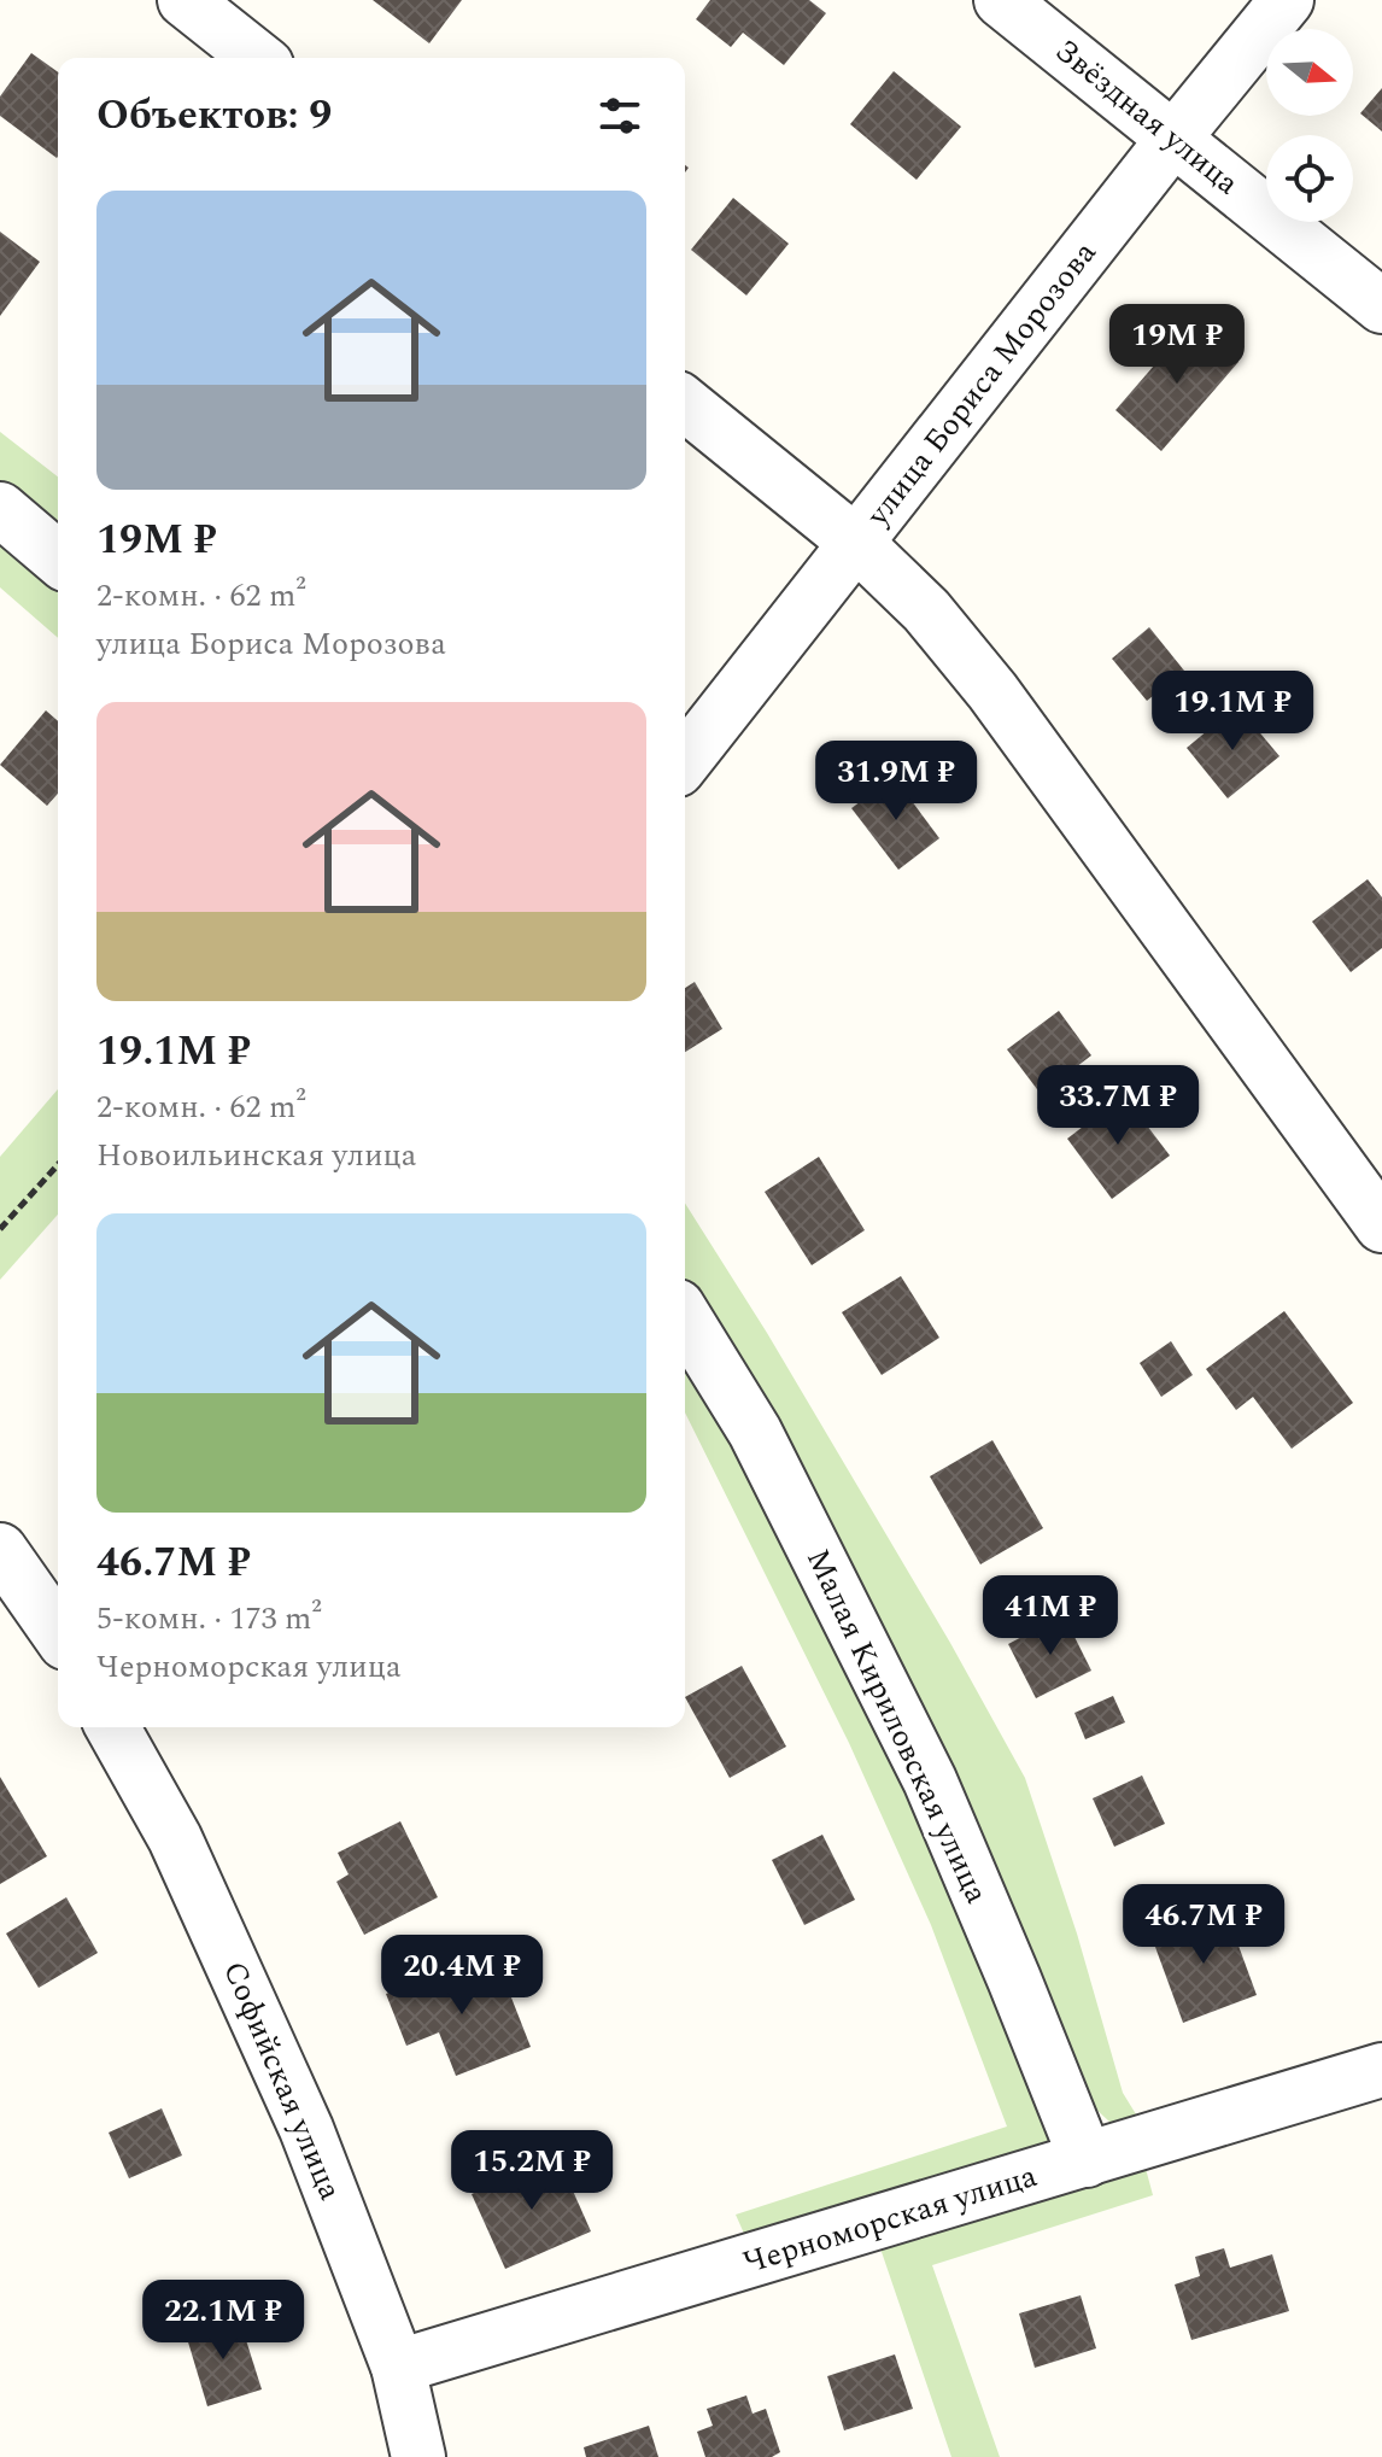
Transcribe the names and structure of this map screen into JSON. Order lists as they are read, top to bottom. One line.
{"streets":{"street":["Звёздная улица","улица Бориса Морозова","Малая Кириловская улица","Софийская улица","Черноморская улица"]},"crossings":[["Звёздная улица","улица Бориса Морозова"],["Малая Кириловская улица","Черноморская улица"],["Софийская улица","Черноморская улица"]],"north":"right","page":{"heading":"Объектов: 9","list":[{"name":"19M ₽","note":"2-комн. · 62 m² · улица Бориса Морозова"},{"name":"19.1M ₽","note":"2-комн. · 62 m² · Новоильинская улица"},{"name":"46.7M ₽","note":"5-комн. · 173 m² · Черноморская улица"}],"price":["19M ₽","19.1M ₽","31.9M ₽","33.7M ₽","41M ₽","46.7M ₽","20.4M ₽","15.2M ₽","22.1M ₽"]}}
